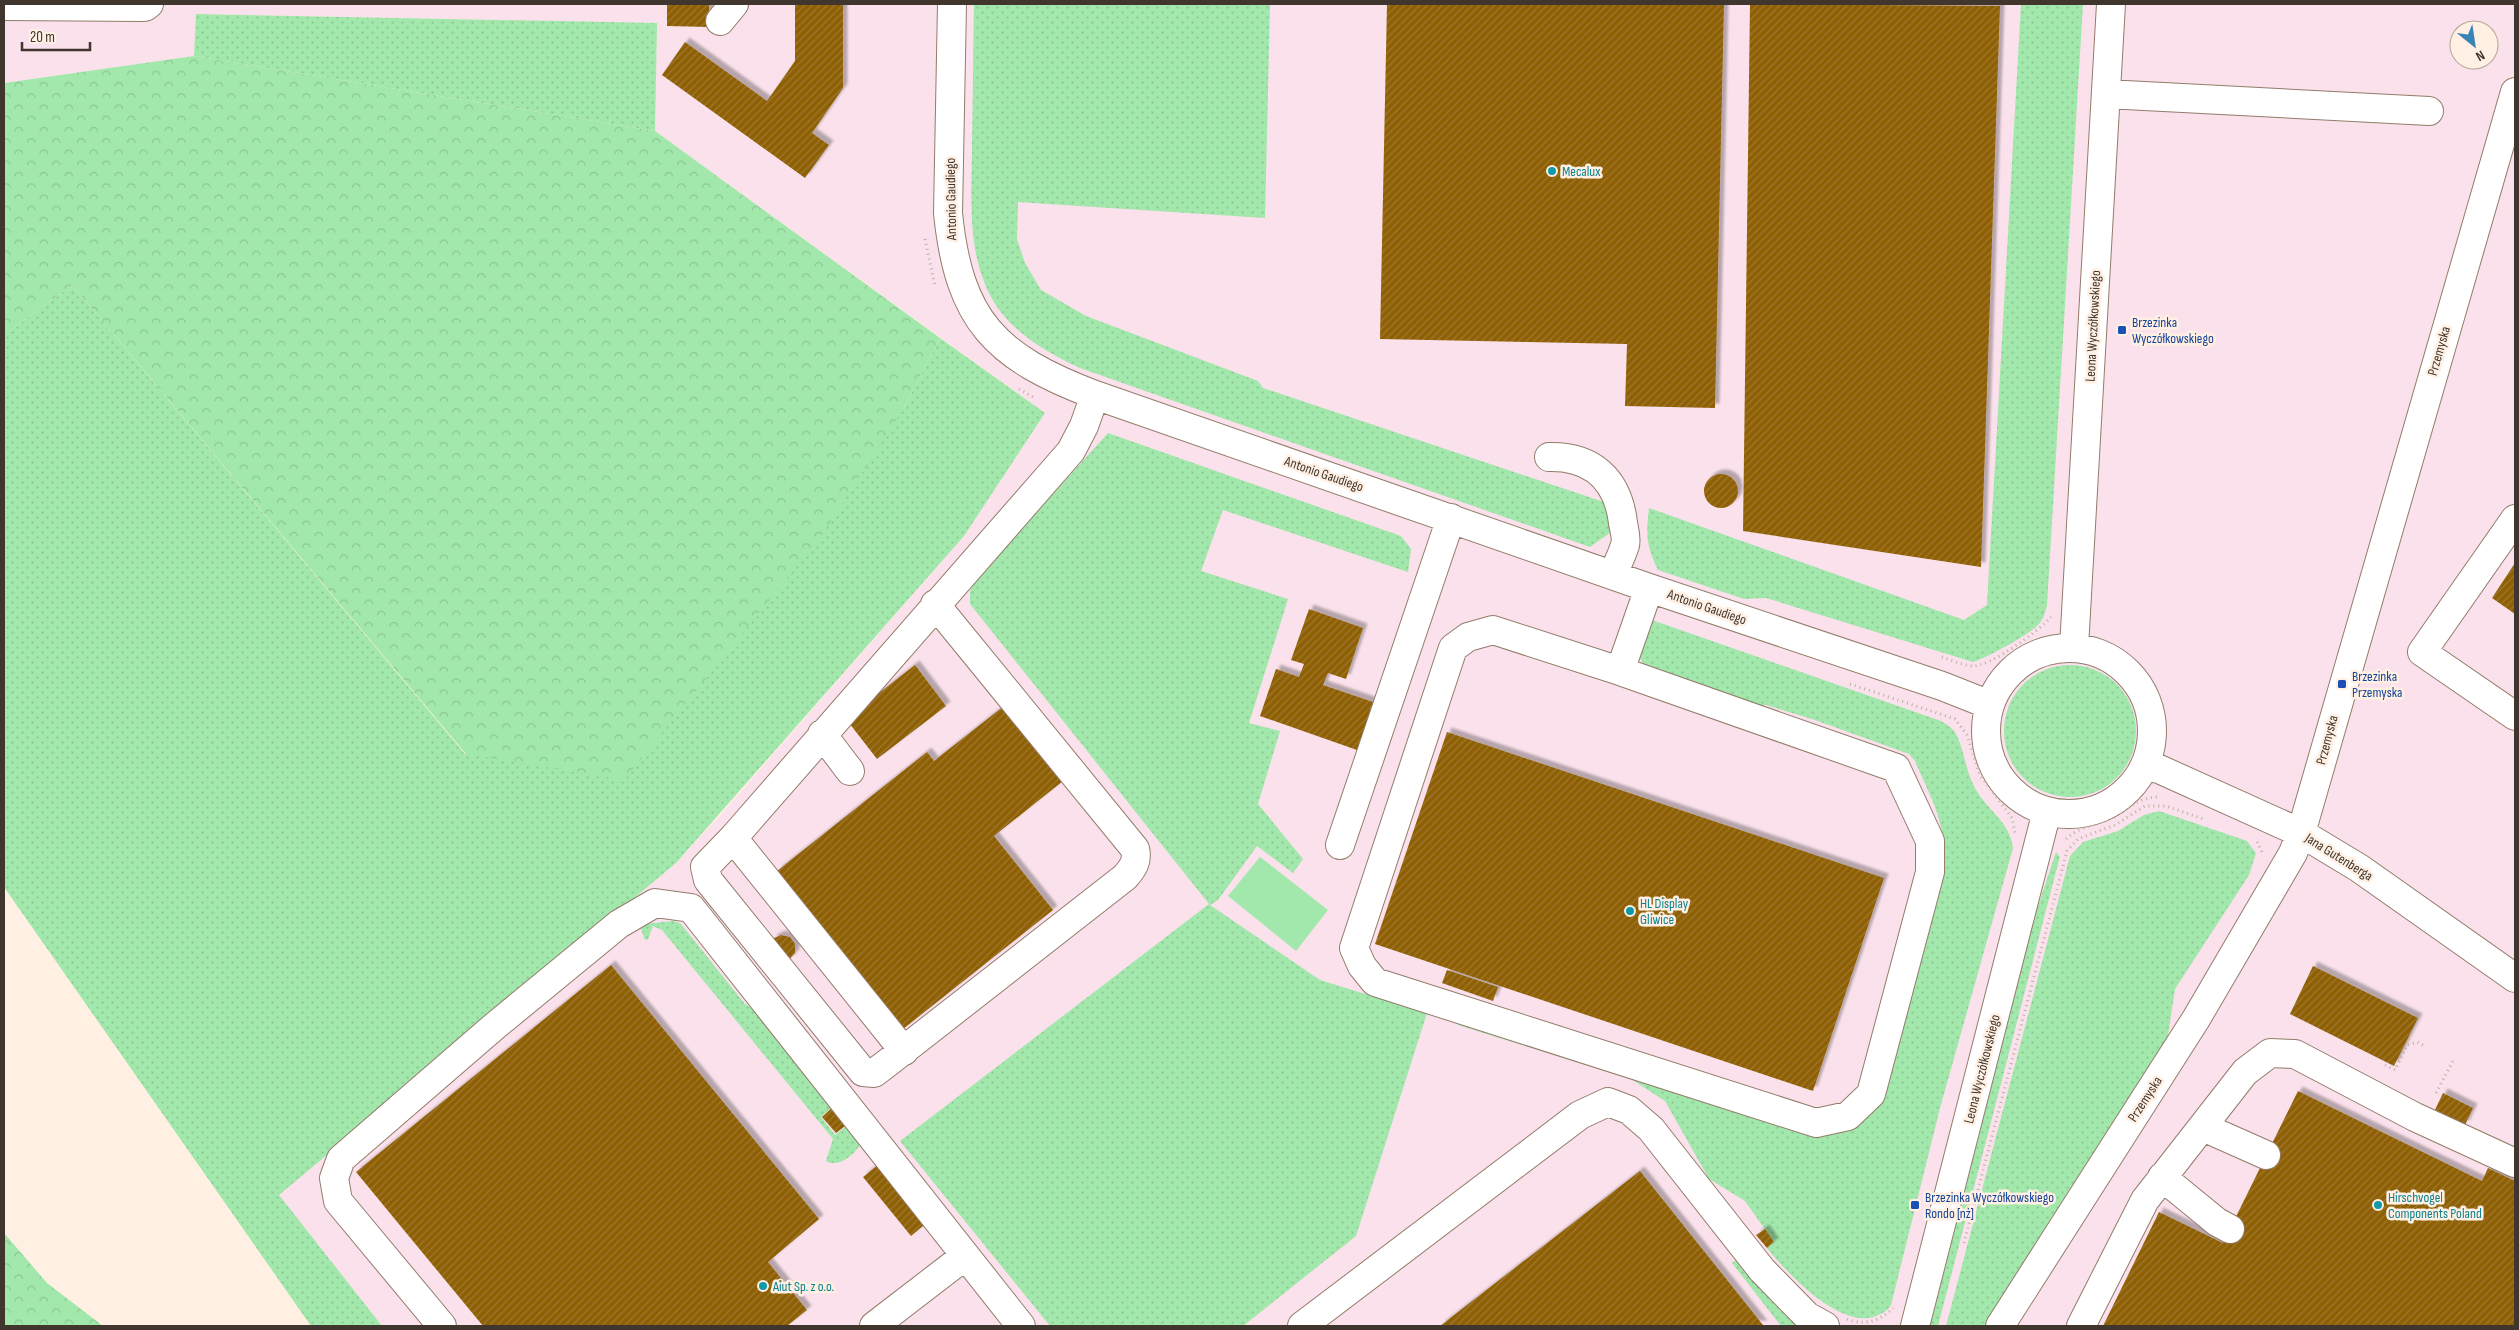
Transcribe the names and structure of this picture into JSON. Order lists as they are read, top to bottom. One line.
{"streets":{"street":["Antonio Gaudiego","Leona Wyczółkowskiego","Przemyska","Jana Gutenberga"]},"crossings":[["Antonio Gaudiego","Leona Wyczółkowskiego"],["Antonio Gaudiego","Jana Gutenberga"],["Leona Wyczółkowskiego","Jana Gutenberga"],["Przemyska","Jana Gutenberga"]],"places":{"other":["Mecalux","HL Display Gliwice","Hirschvogel Components Poland","Aiut Sp. z o.o."],"transit":["Brzezinka Wyczółkowskiego","Brzezinka Przemyska","Brzezinka Wyczółkowskiego Rondo [nż]"]},"scale_bar":"20 m","north":"bottom right"}
